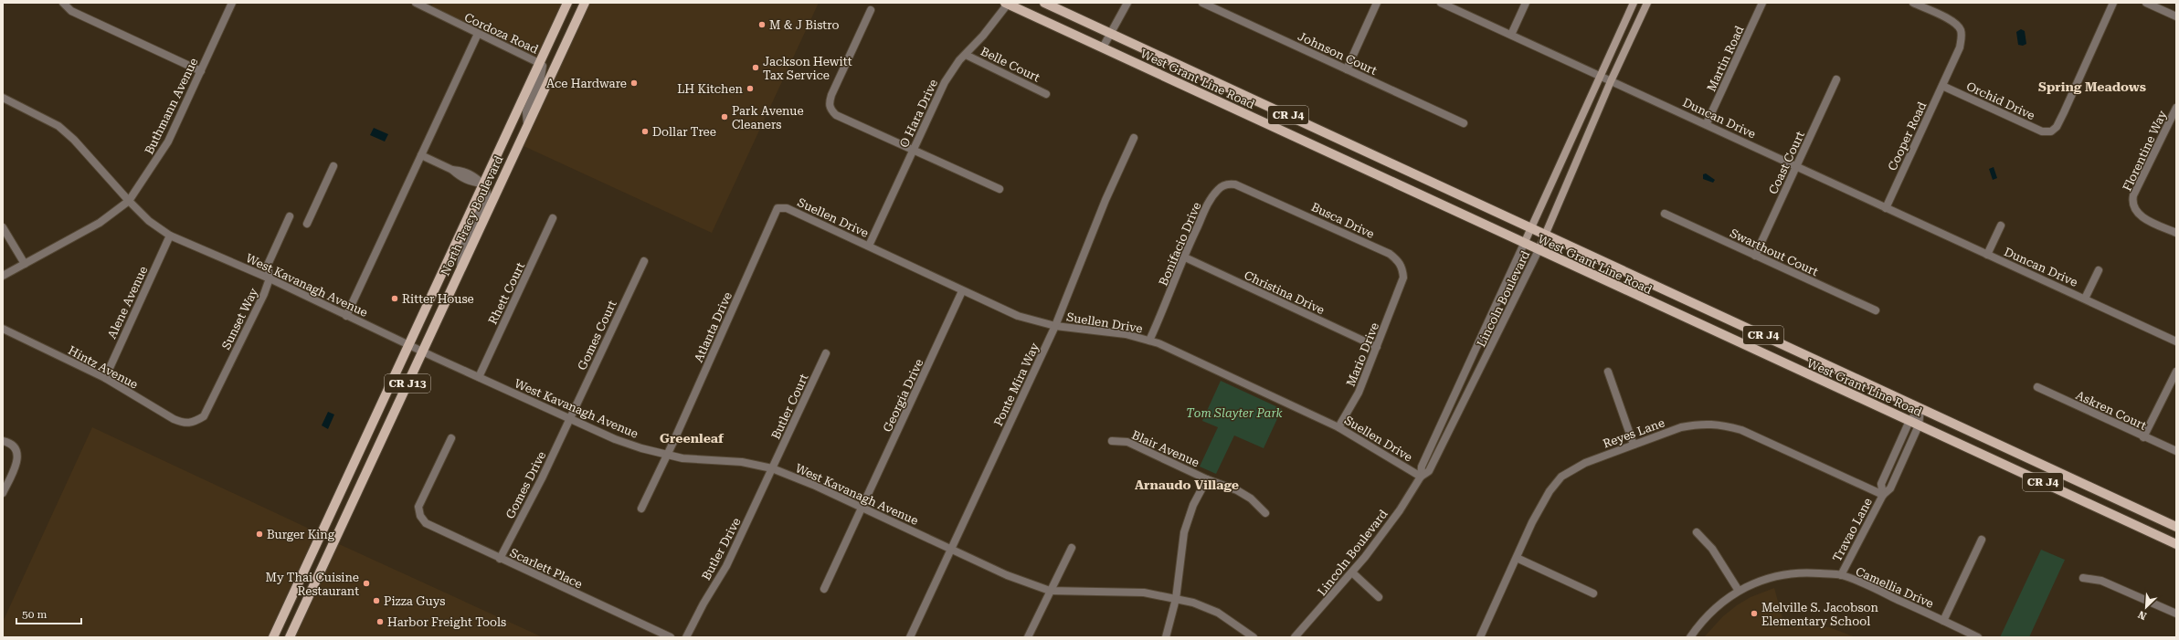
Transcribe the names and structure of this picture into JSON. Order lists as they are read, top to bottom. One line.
{"streets":{"main road":["West Grant Line Road","CR J4","North Tracy Boulevard","CR J13"],"street":["Cordoza Road","Johnson Court","Martin Road","Belle Court","Orchid Drive","Buthmann Avenue","O Hara Drive","Duncan Drive","Cooper Road","Florentine Way","Coast Court","Suellen Drive","Busca Drive","Bonifacio Drive","Swarthout Court","West Kavanagh Avenue","Christina Drive","Rhett Court","Lincoln Boulevard","Alene Avenue","Sunset Way","Atlanta Drive","Gomes Court","Mario Drive","Hintz Avenue","Ponte Mira Way","Georgia Drive","Butler Court","Askren Court","Reyes Lane","Blair Avenue","Gomes Drive","Travao Lane","Butler Drive","Scarlett Place","Camellia Drive"]},"crossings":[["Cordoza Road","North Tracy Boulevard"],["Martin Road","Duncan Drive"],["Belle Court","O Hara Drive"],["West Grant Line Road","O Hara Drive"],["West Grant Line Road","Lincoln Boulevard"],["West Grant Line Road","Travao Lane"],["Orchid Drive","Cooper Road"],["Buthmann Avenue","West Kavanagh Avenue"],["O Hara Drive","Suellen Drive"],["Duncan Drive","Cooper Road"],["Duncan Drive","Coast Court"],["Duncan Drive","Lincoln Boulevard"],["Coast Court","Swarthout Court"],["North Tracy Boulevard","West Kavanagh Avenue"],["Suellen Drive","Bonifacio Drive"],["Suellen Drive","Lincoln Boulevard"],["Suellen Drive","Atlanta Drive"],["Suellen Drive","Mario Drive"],["Suellen Drive","Ponte Mira Way"],["Suellen Drive","Georgia Drive"],["Busca Drive","Bonifacio Drive"],["Busca Drive","Mario Drive"],["Bonifacio Drive","Christina Drive"],["West Kavanagh Avenue","Rhett Court"],["West Kavanagh Avenue","Alene Avenue"],["West Kavanagh Avenue","Sunset Way"],["West Kavanagh Avenue","Atlanta Drive"],["West Kavanagh Avenue","Gomes Court"],["West Kavanagh Avenue","Ponte Mira Way"],["West Kavanagh Avenue","Georgia Drive"],["West Kavanagh Avenue","Butler Court"],["West Kavanagh Avenue","Gomes Drive"],["West Kavanagh Avenue","Butler Drive"],["Christina Drive","Mario Drive"],["Alene Avenue","Hintz Avenue"],["Sunset Way","Hintz Avenue"],["Gomes Court","Gomes Drive"],["Butler Court","Butler Drive"],["Reyes Lane","Travao Lane"],["Gomes Drive","Scarlett Place"],["Travao Lane","Camellia Drive"]],"districts":["Spring Meadows","Greenleaf","Arnaudo Village"],"parks":["Tom Slayter Park"],"places":["M & J Bistro","Jackson Hewitt Tax Service","Ace Hardware","LH Kitchen","Park Avenue Cleaners","Dollar Tree","Ritter House","Burger King","My Thai Cuisine Restaurant","Pizza Guys","Melville S. Jacobson Elementary School","Harbor Freight Tools"],"scale_bar":"50 m","north":"bottom left"}
